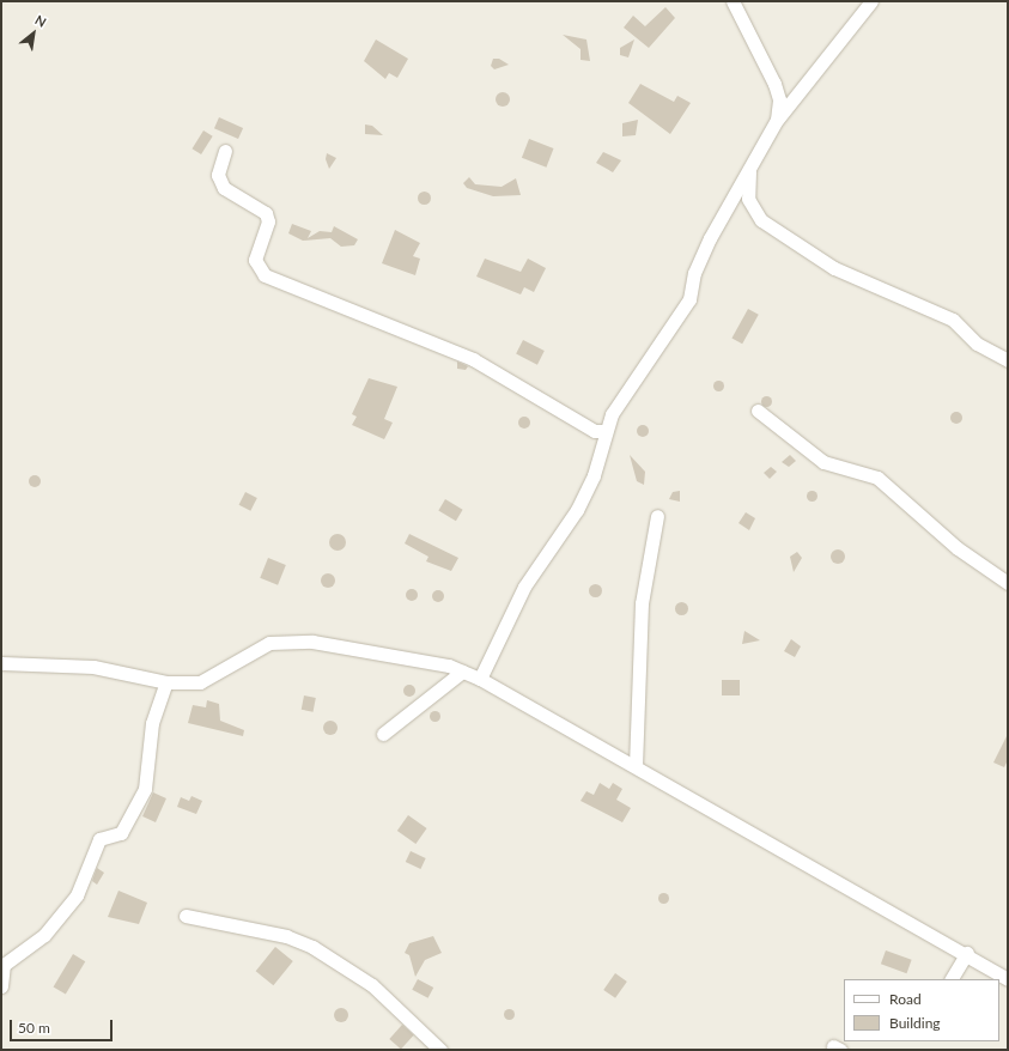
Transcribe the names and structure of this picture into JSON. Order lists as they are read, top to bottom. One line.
{"legend":["Road","Building"],"scale_bar":"50 m","north":"top right"}
